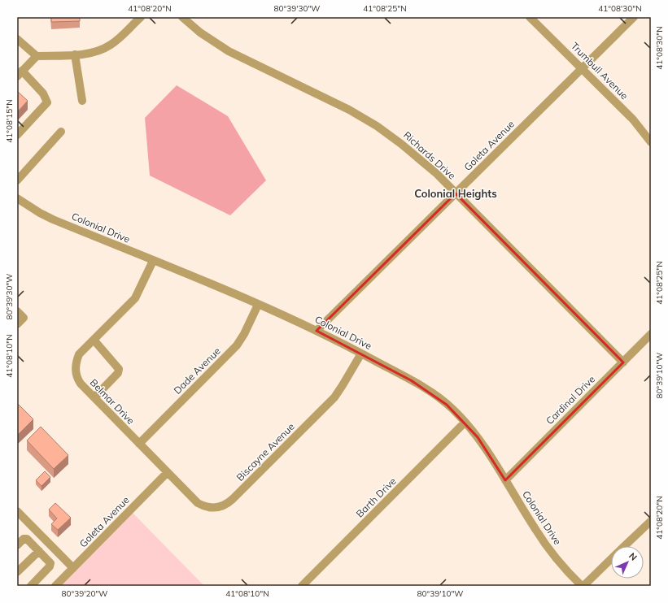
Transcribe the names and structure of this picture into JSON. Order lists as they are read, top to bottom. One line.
{"streets":{"street":["Trumbull Avenue","Goleta Avenue","Richards Drive","Colonial Drive","Dade Avenue","Cardinal Drive","Belmar Drive","Biscayne Avenue","Barth Drive"]},"crossings":[["Trumbull Avenue","Goleta Avenue"],["Goleta Avenue","Richards Drive"],["Goleta Avenue","Colonial Drive"],["Goleta Avenue","Belmar Drive"],["Goleta Avenue","Biscayne Avenue"],["Richards Drive","Cardinal Drive"],["Colonial Drive","Dade Avenue"],["Colonial Drive","Cardinal Drive"],["Colonial Drive","Belmar Drive"],["Colonial Drive","Biscayne Avenue"],["Colonial Drive","Barth Drive"],["Dade Avenue","Belmar Drive"],["Belmar Drive","Biscayne Avenue"]],"districts":["Colonial Heights"],"north":"top right","coordinates":["41°08'20\"N","80°39'30\"W","41°08'25\"N","41°08'30\"N","41°08'15\"N","41°08'10\"N","80°39'10\"W","80°39'20\"W"]}
